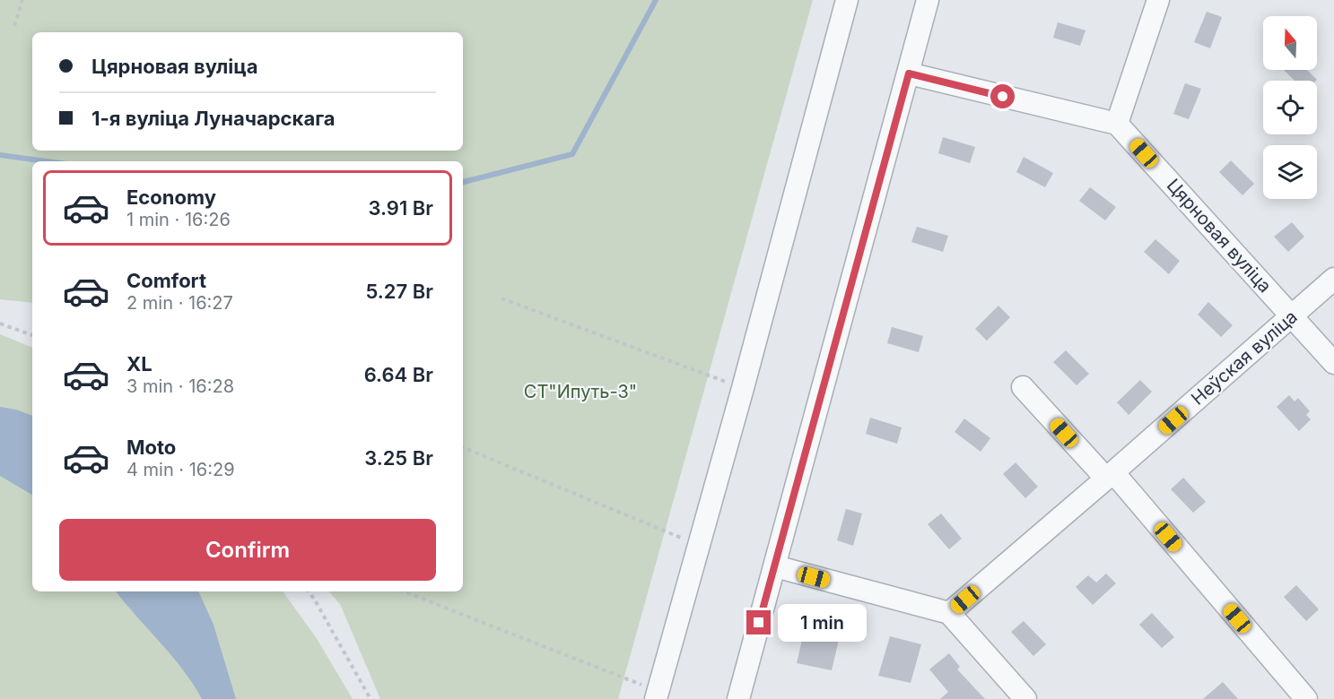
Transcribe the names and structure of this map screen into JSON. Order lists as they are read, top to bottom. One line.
{"streets":{"street":["Цярновая вуліца","Неўская вуліца"]},"crossings":[["Цярновая вуліца","Неўская вуліца"]],"parks":["СТ\"Ипуть-3\""],"north":"top","page":{"banner":["Цярновая вуліца","1-я вуліца Луначарскага"],"list":[{"name":"Economy","note":"1 min · 16:26","value":"3.91 Br"},{"name":"Comfort","note":"2 min · 16:27","value":"5.27 Br"},{"name":"XL","note":"3 min · 16:28","value":"6.64 Br"},{"name":"Moto","note":"4 min · 16:29","value":"3.25 Br"}],"buttons":"Confirm","bubble":"1 min"}}
